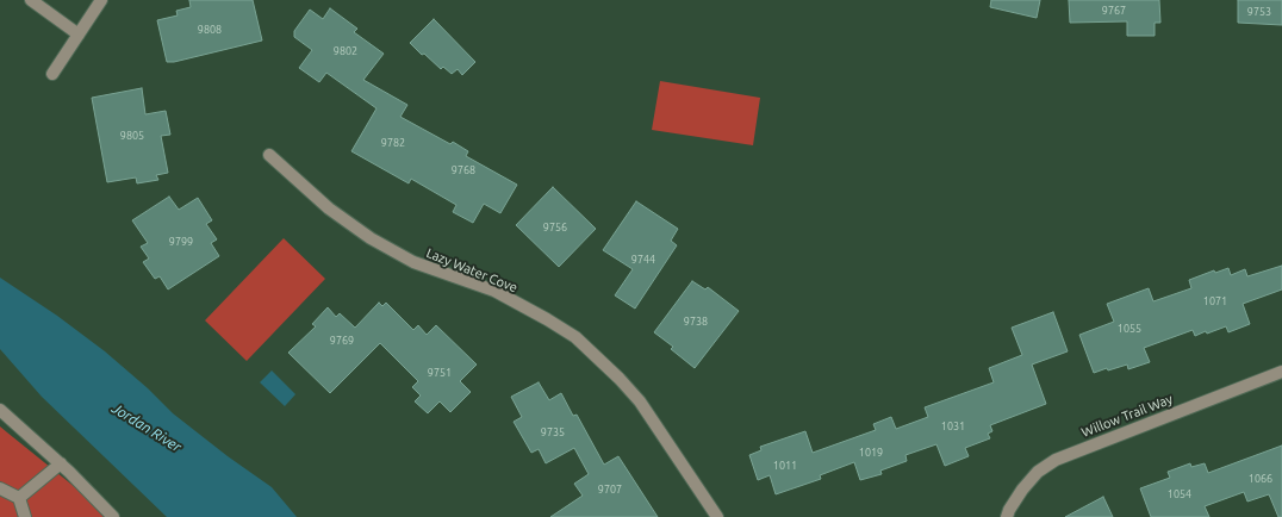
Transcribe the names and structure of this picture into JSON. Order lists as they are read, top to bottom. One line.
{"streets":{"street":["Lazy Water Cove","Willow Trail Way"]},"water":["Jordan River"],"house_numbers":["9767","9753","9808","9802","9805","9782","9768","9756","9799","9744","1071","9738","1055","9769","9751","1031","9735","1019","1011","1066","9707","1054"]}
